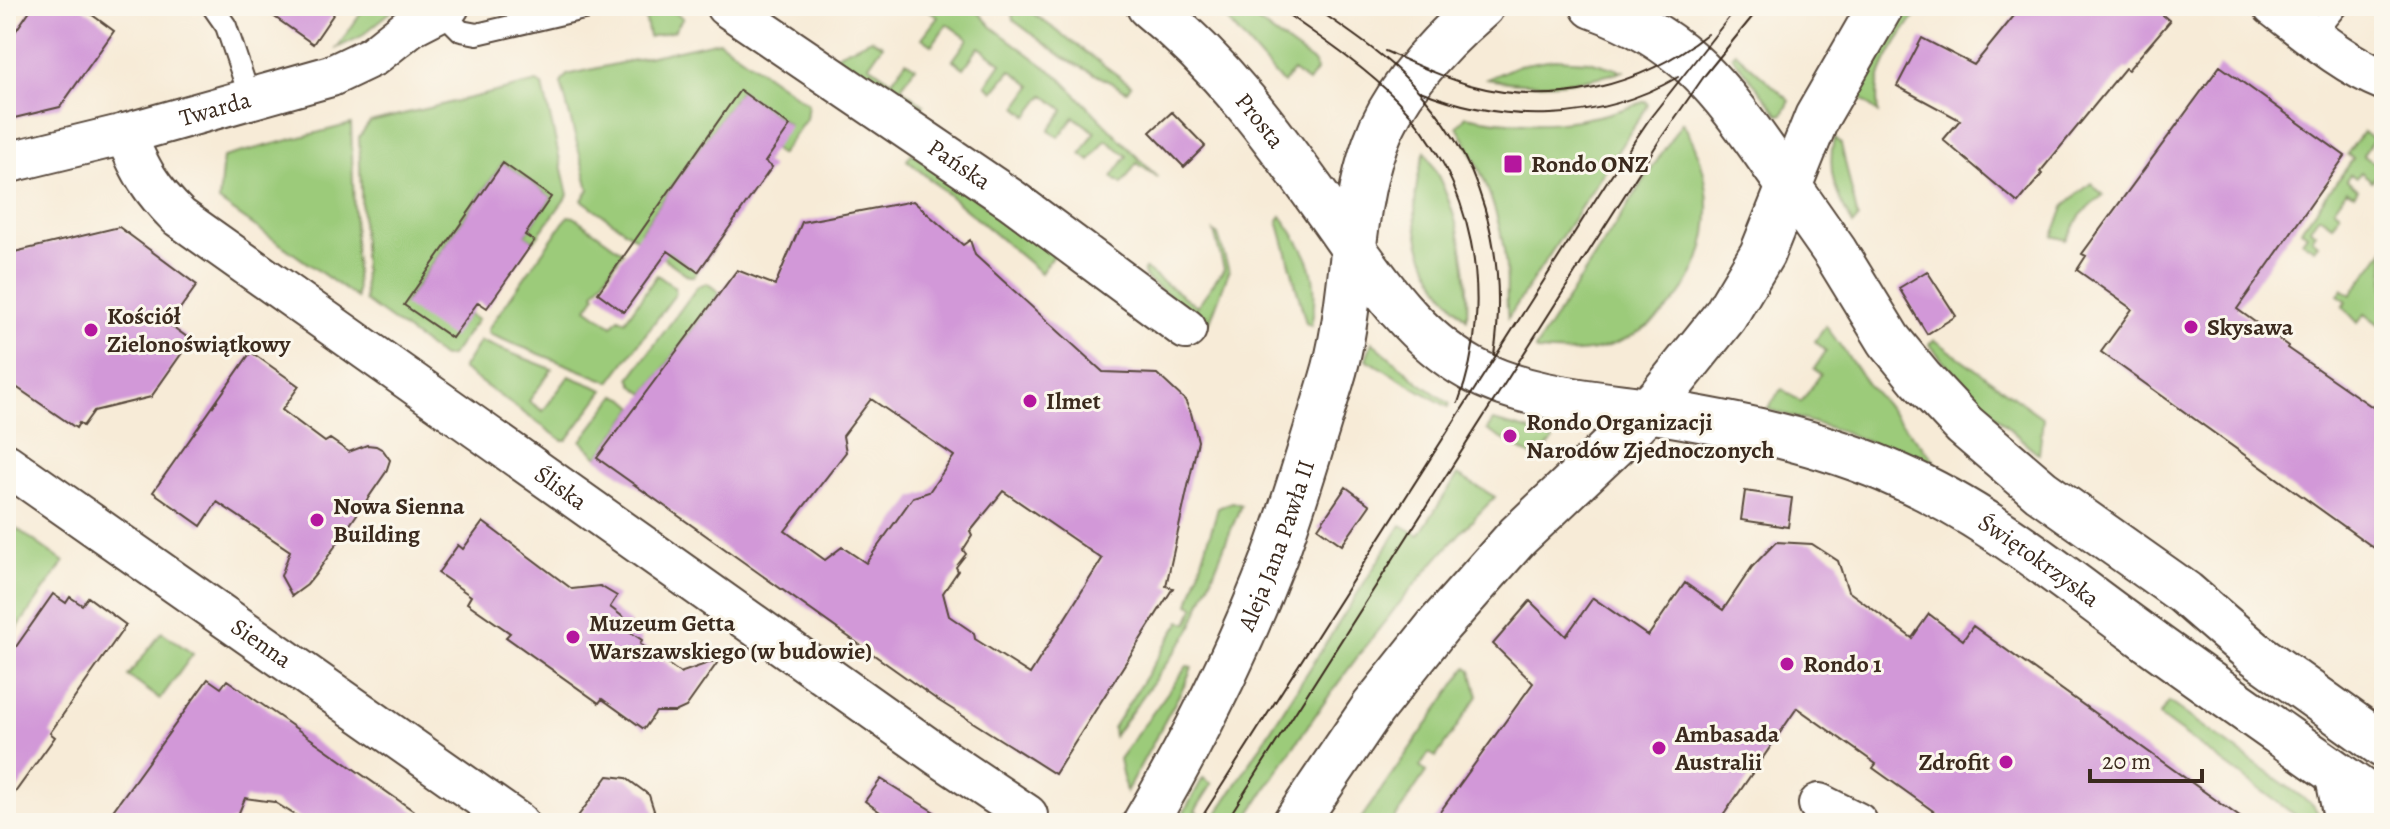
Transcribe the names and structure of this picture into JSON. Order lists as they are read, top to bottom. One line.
{"streets":{"main road":["Prosta","Aleja Jana Pawła II","Świętokrzyska"],"street":["Twarda","Pańska","Śliska","Sienna"]},"crossings":[["Twarda","Śliska"],["Prosta","Aleja Jana Pawła II"]],"places":{"transit":["Rondo ONZ"],"other":["Skysawa","Kościół Zielonoświątkowy","Ilmet","Rondo Organizacji Narodów Zjednoczonych","Nowa Sienna Building","Muzeum Getta Warszawskiego (w budowie)","Rondo 1","Ambasada Australii","Zdrofit"]},"scale_bar":"20 m"}
